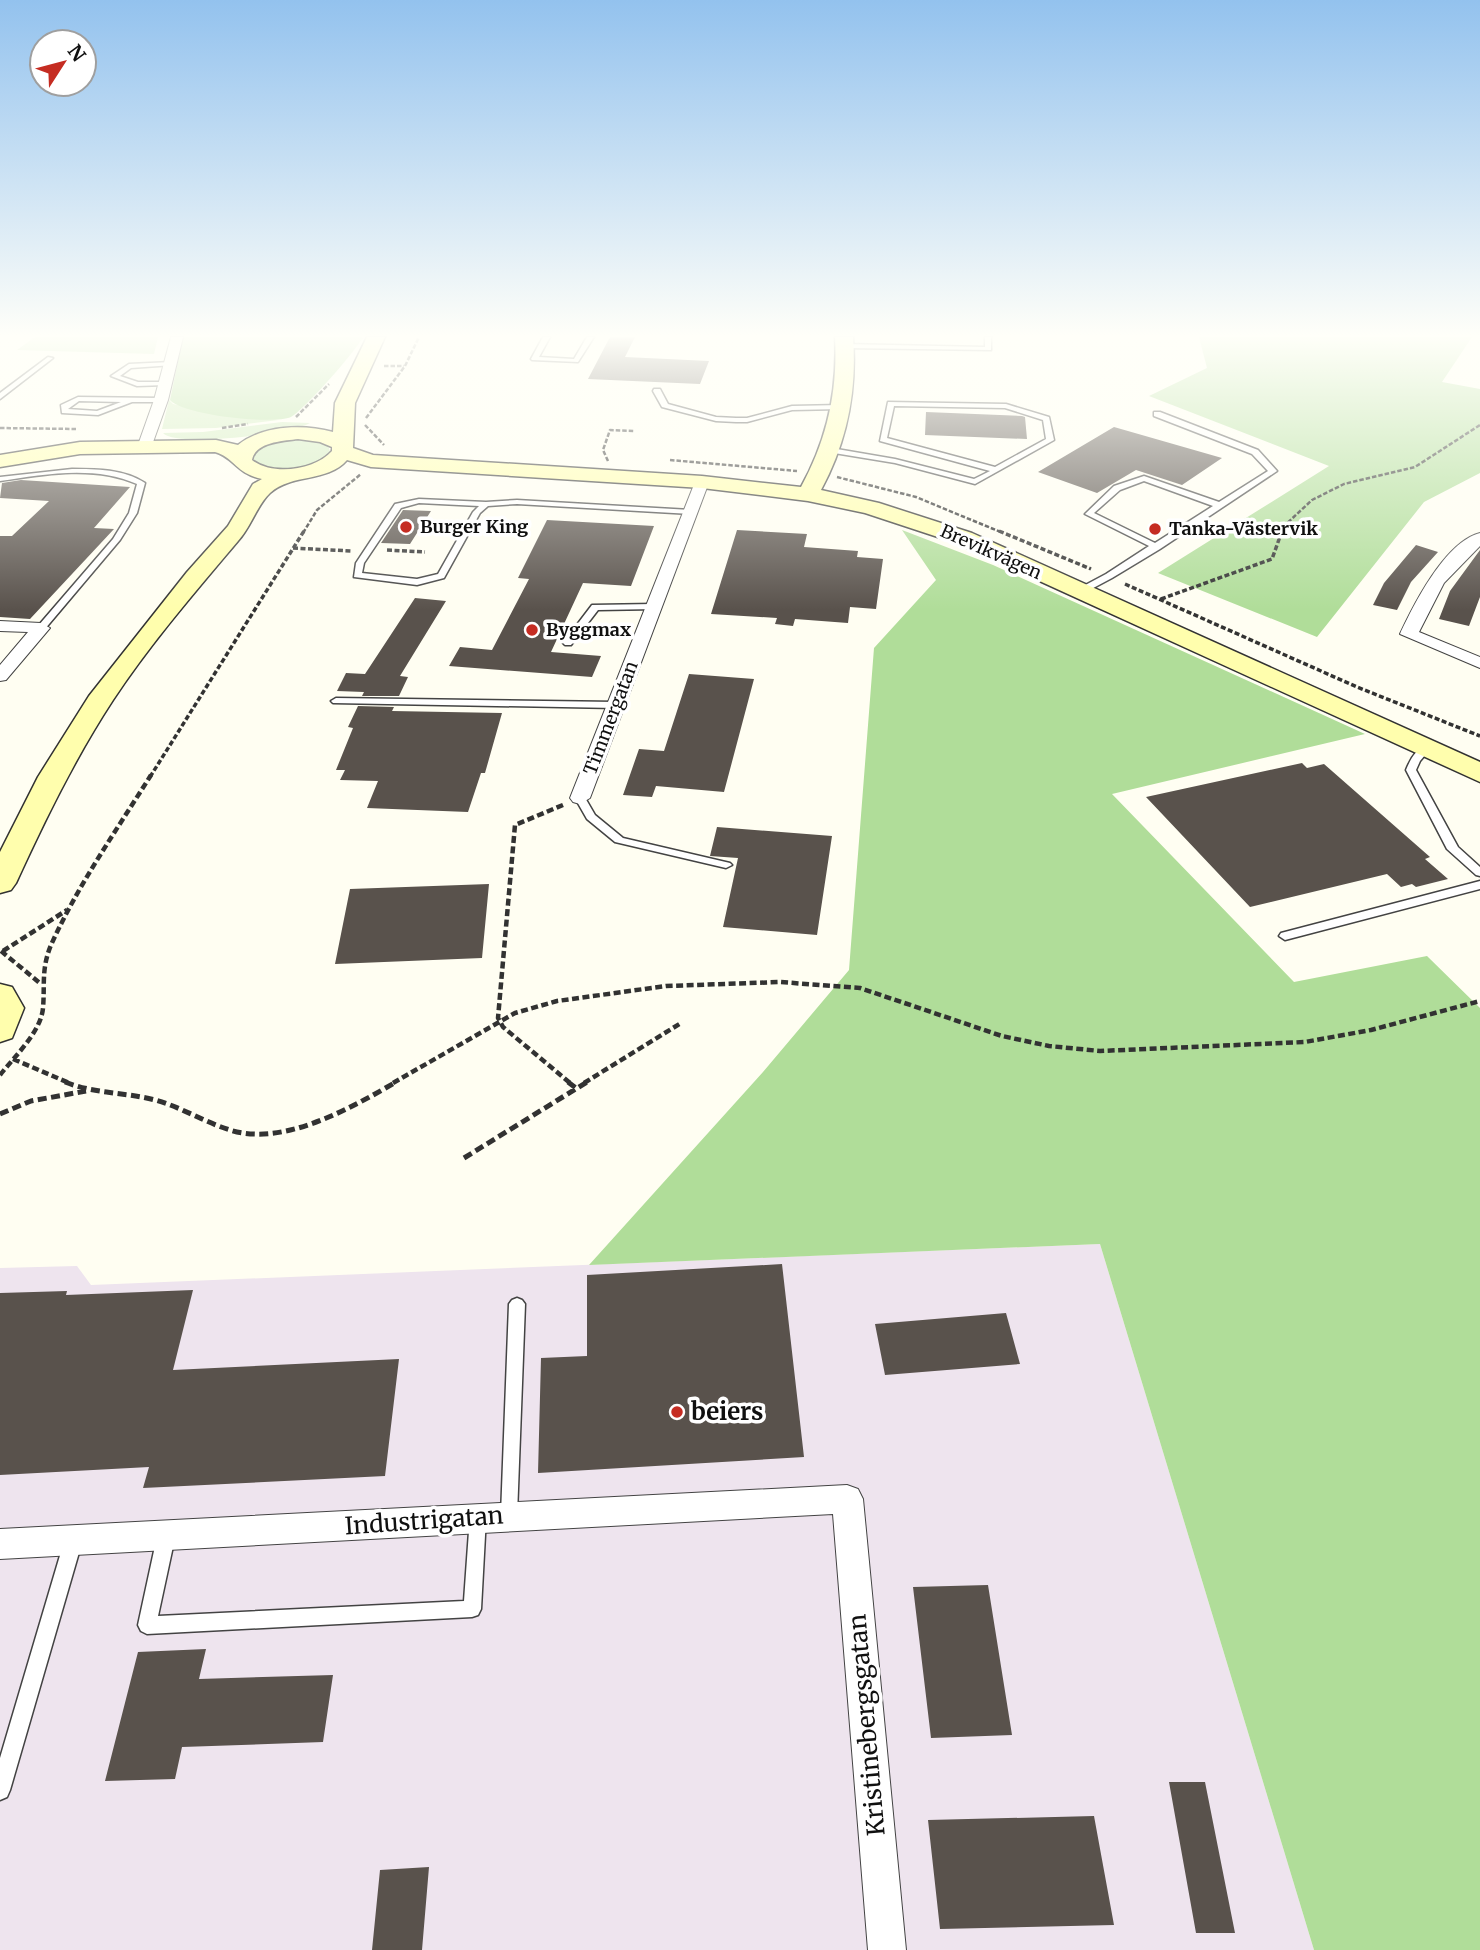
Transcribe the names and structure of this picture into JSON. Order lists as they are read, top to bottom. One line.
{"streets":{"main road":["Brevikvägen"],"street":["Timmergatan","Industrigatan","Kristinebergsgatan"]},"crossings":[["Brevikvägen","Timmergatan"],["Industrigatan","Kristinebergsgatan"]],"places":["Burger King","Tanka-Västervik","Byggmax","beiers"],"north":"top right"}
